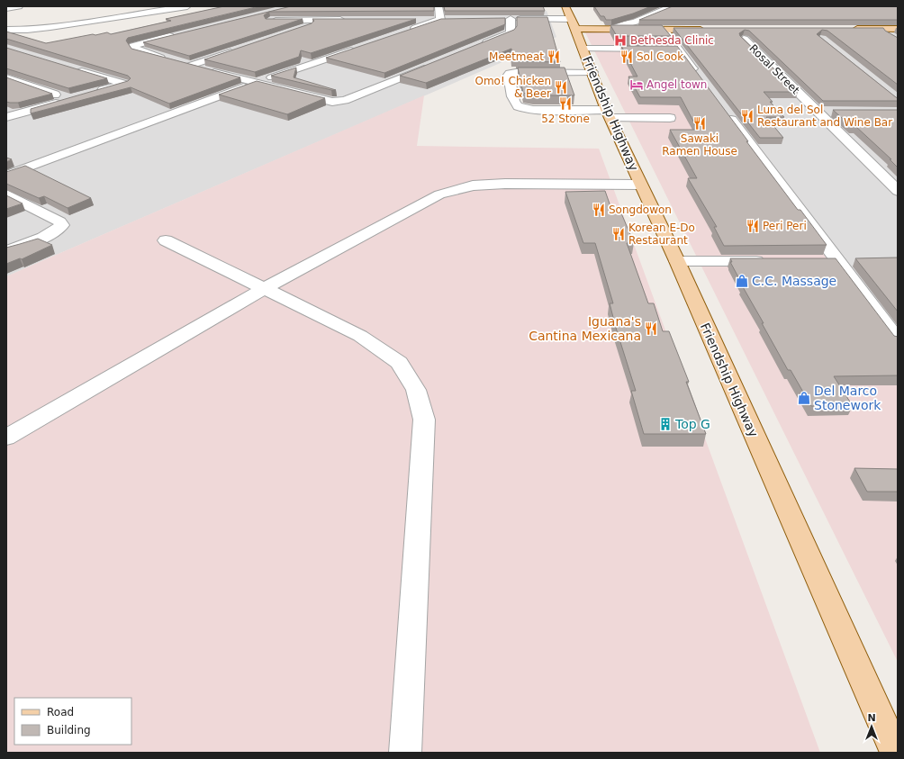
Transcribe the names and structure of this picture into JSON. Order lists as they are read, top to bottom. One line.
{"streets":{"main road":["Friendship Highway"],"street":["Rosal Street"]},"places":{"hospital":["Bethesda Clinic"],"restaurant":["Meetmeat","Sol Cook","Omo! Chicken & Beer","52 Stone","Luna del Sol Restaurant and Wine Bar","Sawaki Ramen House","Songdowon","Peri Peri","Korean E-Do Restaurant","Iguana's Cantina Mexicana"],"hotel":["Angel town"],"shop":["C.C. Massage","Del Marco Stonework"],"building":["Top G"]},"legend":["Road","Building"],"north":"top"}
